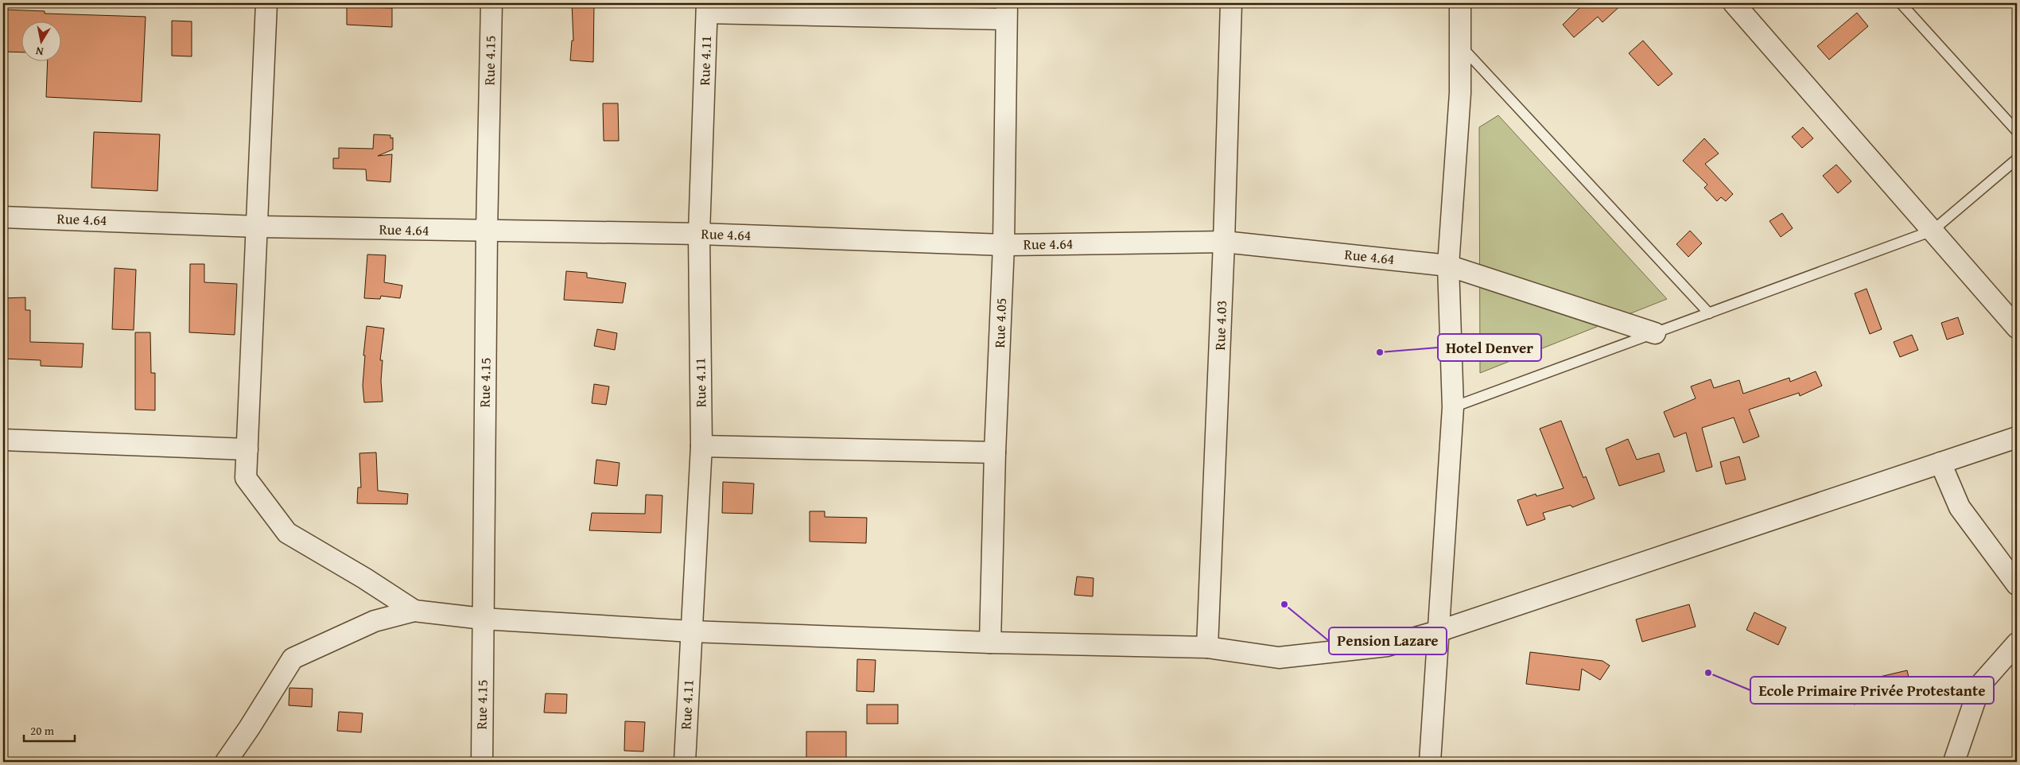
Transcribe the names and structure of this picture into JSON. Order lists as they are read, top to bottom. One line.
{"streets":{"street":["Rue 4.15","Rue 4.11","Rue 4.64","Rue 4.05","Rue 4.03"]},"crossings":[["Rue 4.15","Rue 4.64"],["Rue 4.11","Rue 4.64"],["Rue 4.64","Rue 4.05"],["Rue 4.64","Rue 4.03"]],"places":["Hotel Denver","Pension Lazare","Ecole Primaire Privée Protestante"],"scale_bar":"20 m","north":"bottom"}
